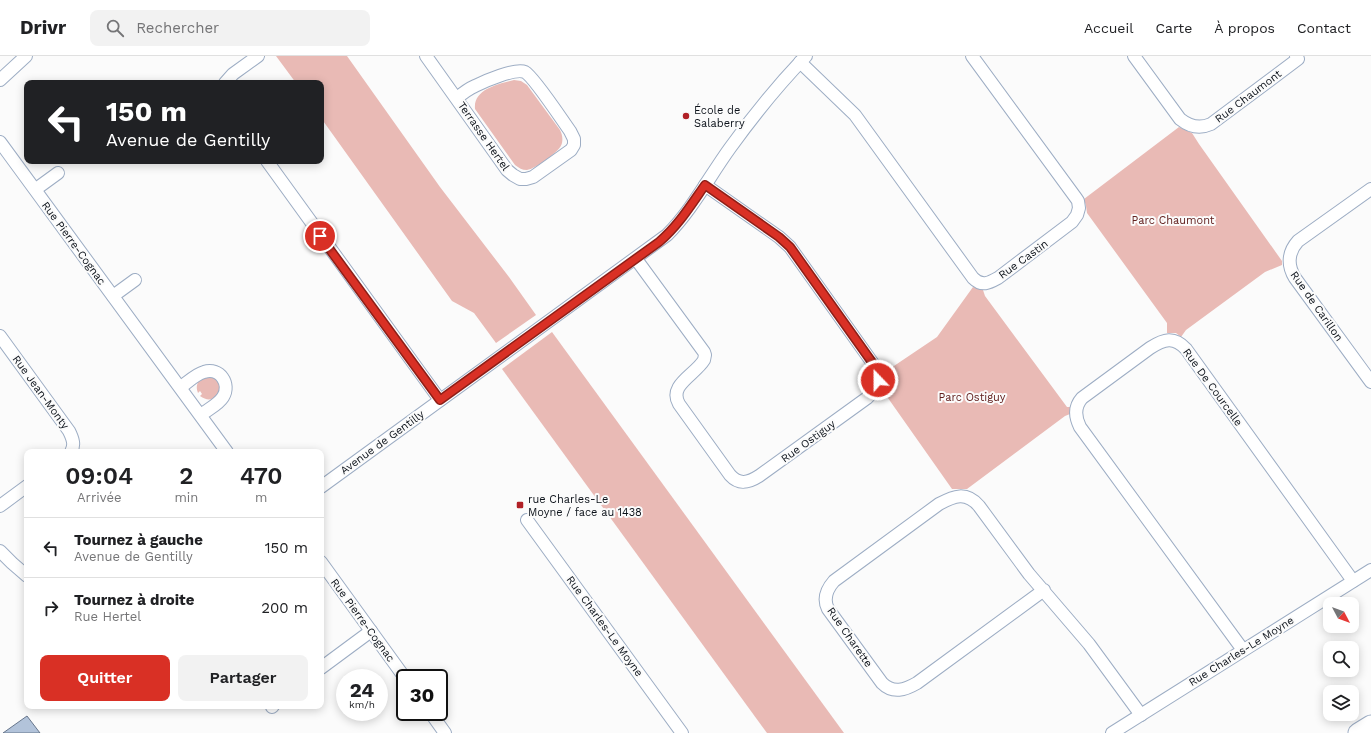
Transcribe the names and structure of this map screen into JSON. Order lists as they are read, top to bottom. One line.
{"streets":{"street":["Rue Chaumont","Terrasse Hertel","Rue Pierre-Cognac","Rue Castin","Rue de Carillon","Rue De Courcelle","Rue Jean-Monty","Rue Ostiguy","Avenue de Gentilly","Rue Charles-Le Moyne","Rue Charette"]},"crossings":[["Rue Castin","Avenue de Gentilly"],["Rue De Courcelle","Rue Charles-Le Moyne"],["Rue Ostiguy","Avenue de Gentilly"],["Rue Charles-Le Moyne","Rue Charette"]],"parks":["Parc Chaumont","Parc Ostiguy"],"places":{"other":["École de Salaberry"],"transit":["rue Charles-Le Moyne / face au 1438"]},"north":"bottom right","page":{"header":"Drivr","search":"Rechercher","nav":["Accueil","Carte","À propos","Contact"],"turn":["150 m","Avenue de Gentilly"],"eta":["09:04","Arrivée","2","min","470","m"],"list":[{"name":"Tournez à gauche","note":"Avenue de Gentilly","value":"150 m"},{"name":"Tournez à droite","note":"Rue Hertel","value":"200 m"}],"buttons":["Quitter","Partager"],"speed":"24 km/h","limit":"30"}}
